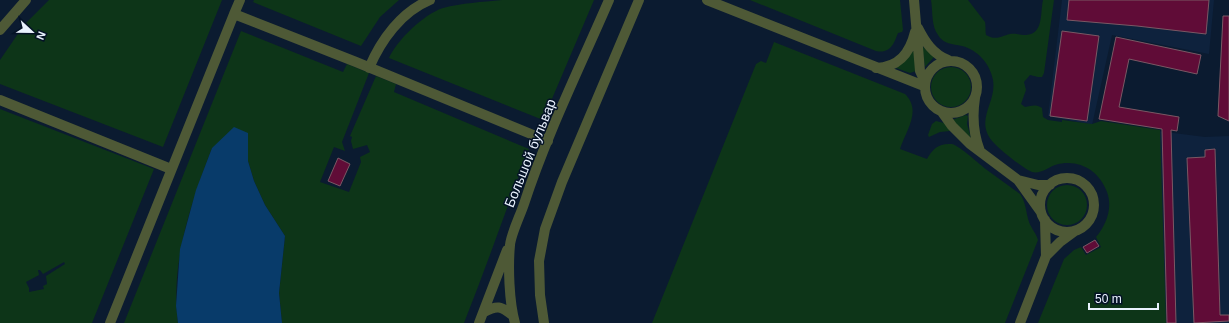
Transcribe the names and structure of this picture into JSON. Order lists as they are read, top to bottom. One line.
{"streets":{"street":["Большой бульвар"]},"scale_bar":"50 m","north":"right"}
